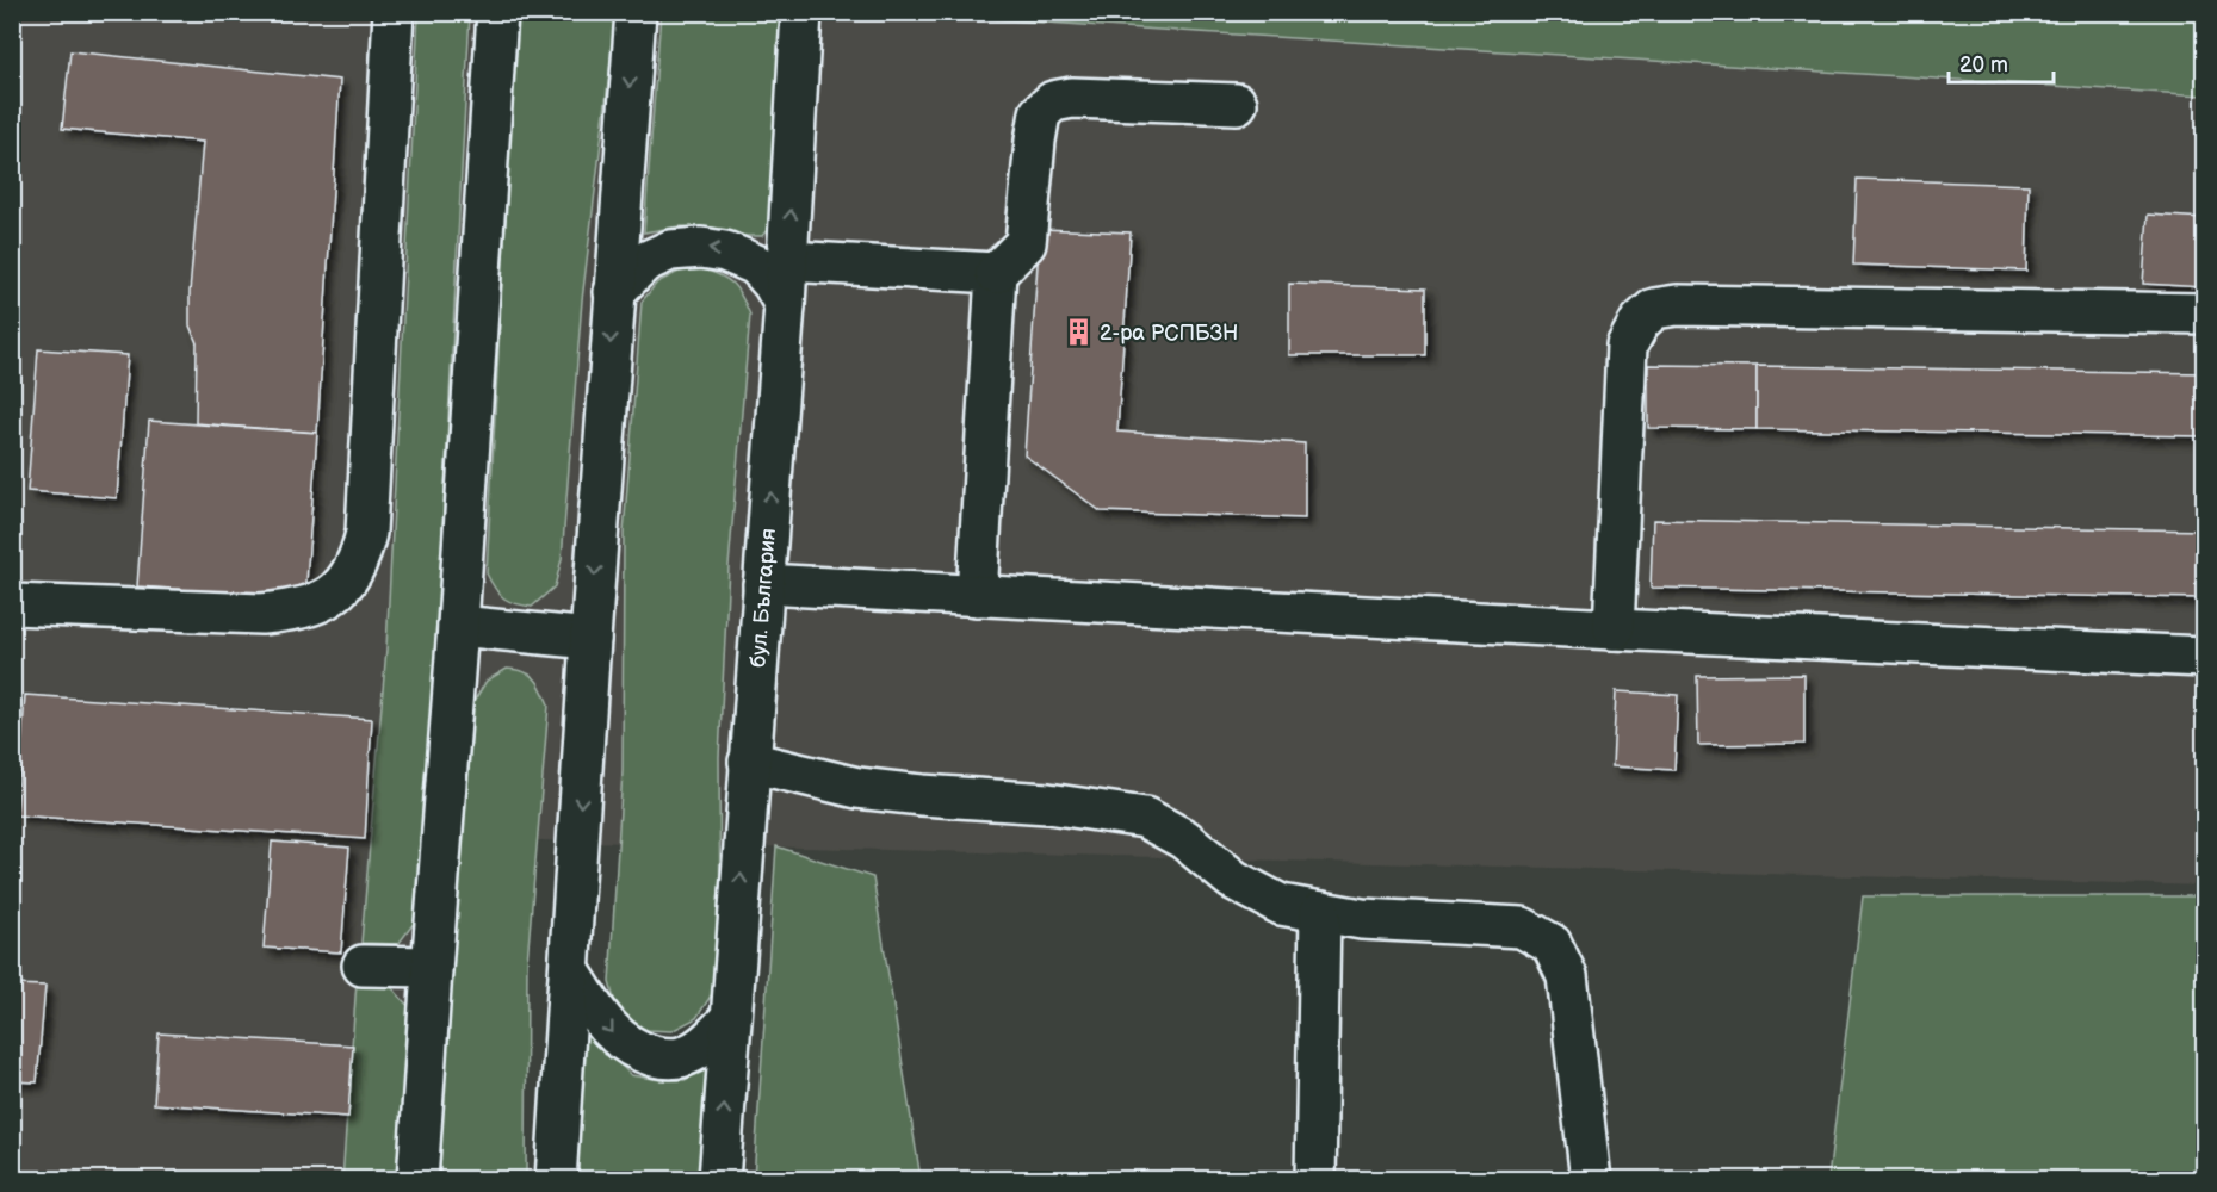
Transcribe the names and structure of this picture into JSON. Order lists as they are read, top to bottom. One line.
{"streets":{"main road":["бул. България"]},"places":{"building":["2-ра РСПБЗН"]},"scale_bar":"20 m"}
